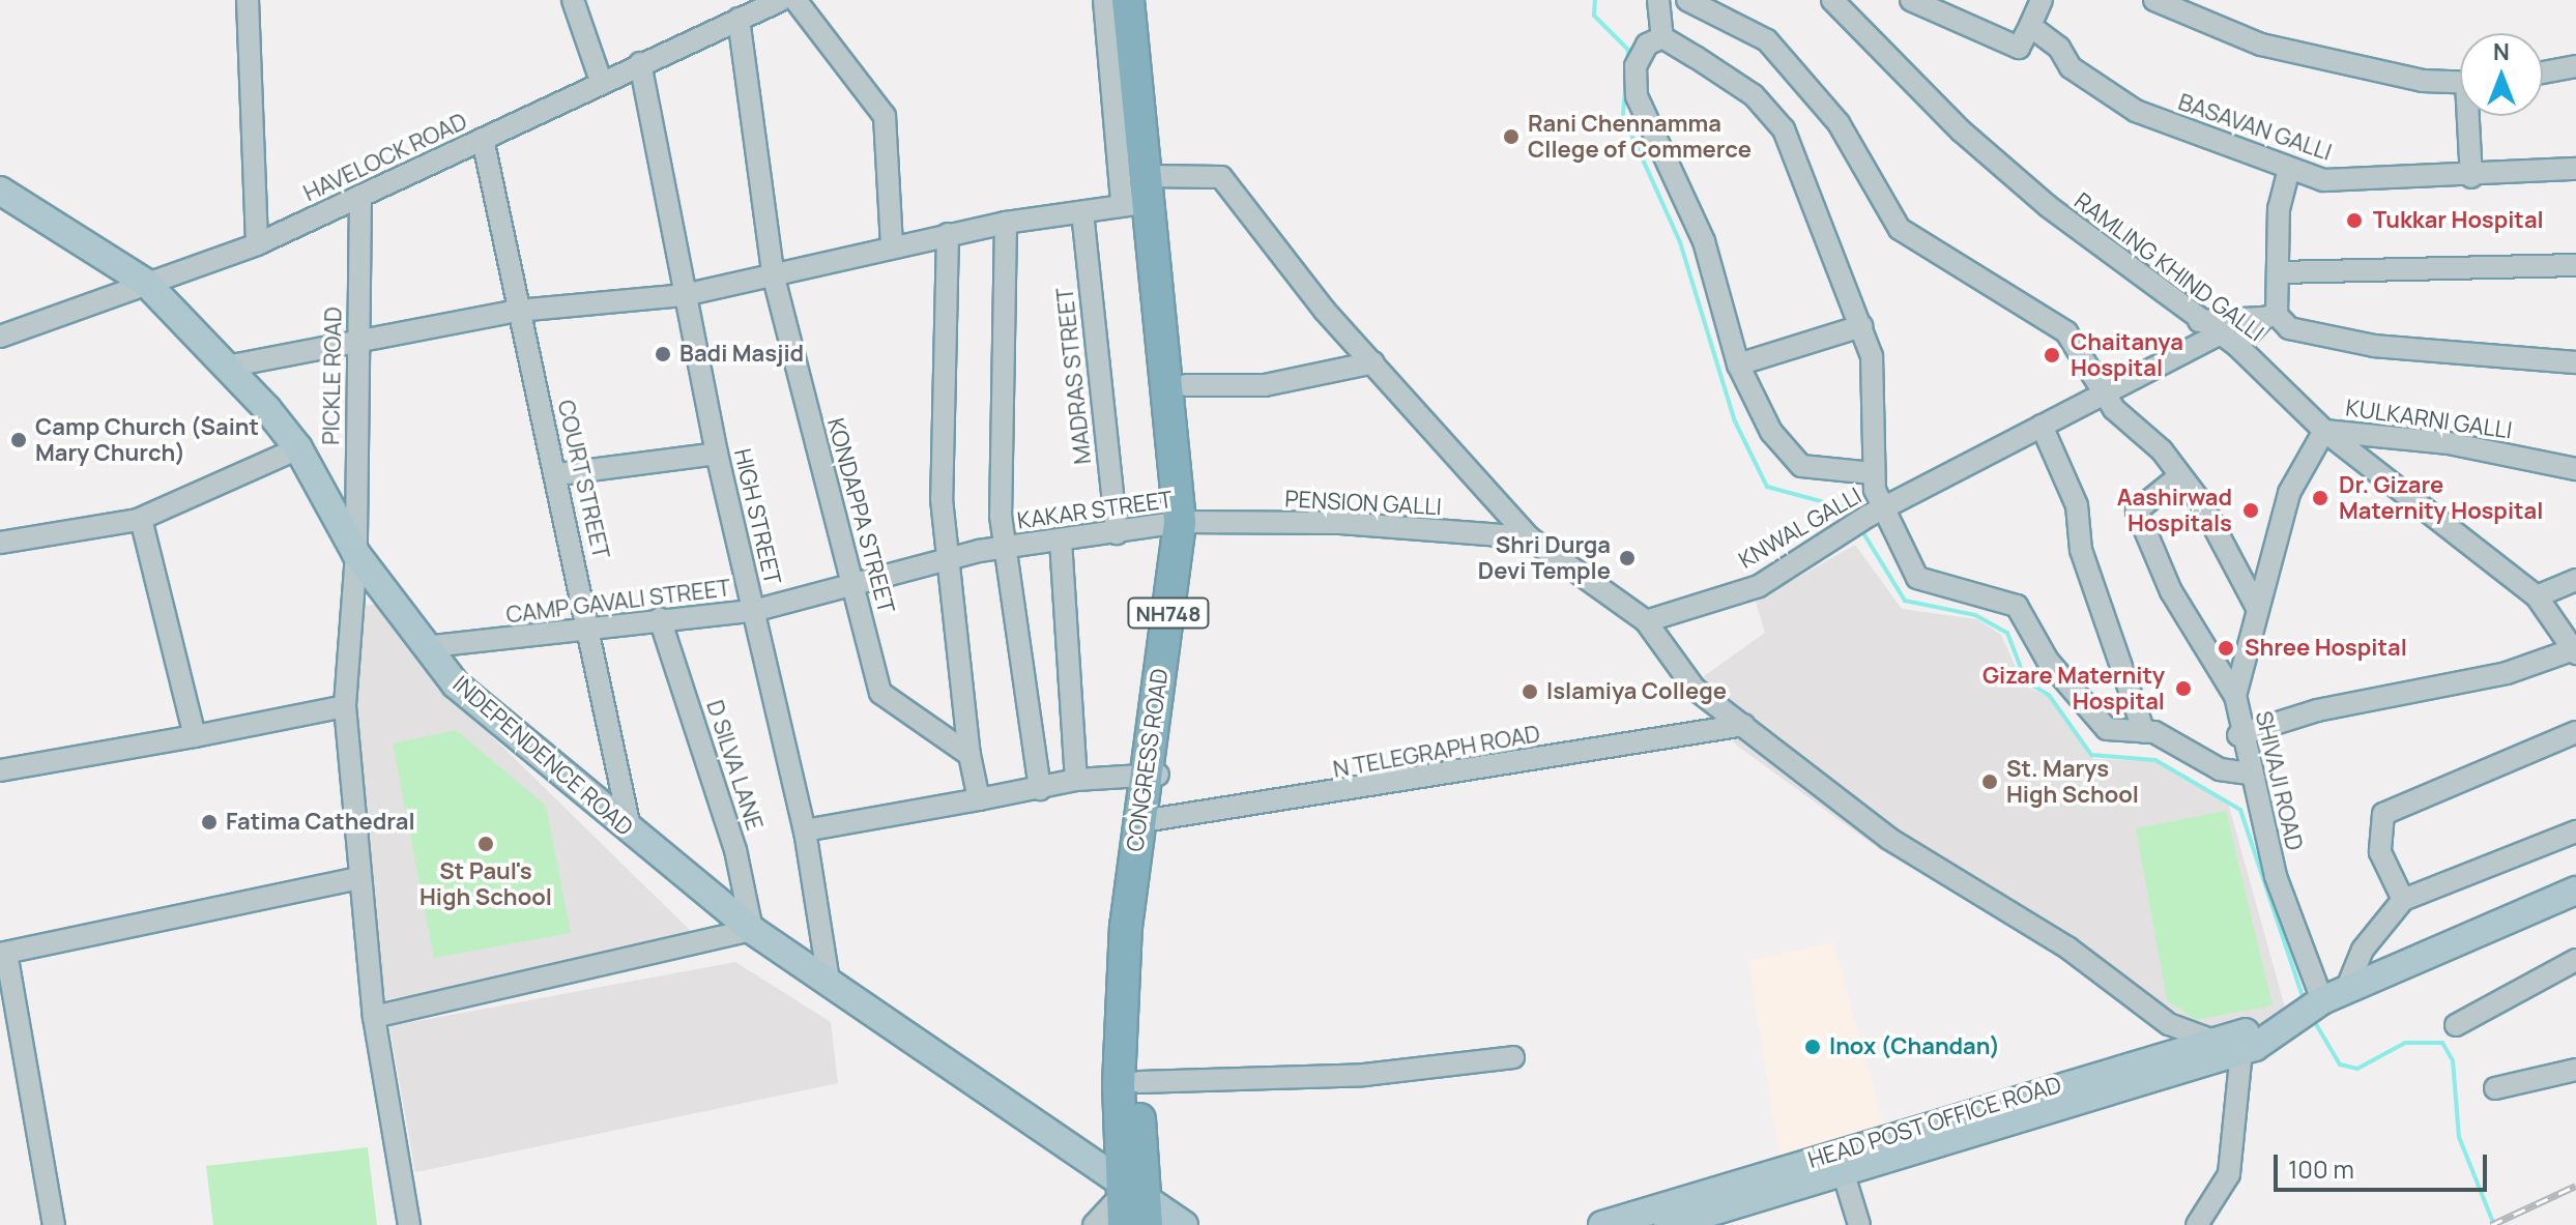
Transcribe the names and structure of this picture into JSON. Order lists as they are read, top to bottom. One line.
{"streets":{"highway":["NH748","CONGRESS ROAD"],"main road":["INDEPENDENCE ROAD","HEAD POST OFFICE ROAD"],"street":["BASAVAN GALLI","HAVELOCK ROAD","RAMLING KHIND GALLI","PICKLE ROAD","MADRAS STREET","KULKARNI GALLI","COURT STREET","PENSION GALLI","KAKAR STREET","KONDAPPA STREET","HIGH STREET","KNWAL GALLI","CAMP GAVALI STREET","N TELEGRAPH ROAD","D SILVA LANE","SHIVAJI ROAD"]},"crossings":[["HAVELOCK ROAD","PICKLE ROAD"],["HAVELOCK ROAD","COURT STREET"],["HAVELOCK ROAD","KONDAPPA STREET"],["HAVELOCK ROAD","HIGH STREET"],["HAVELOCK ROAD","INDEPENDENCE ROAD"],["RAMLING KHIND GALLI","KULKARNI GALLI"],["RAMLING KHIND GALLI","KNWAL GALLI"],["RAMLING KHIND GALLI","SHIVAJI ROAD"],["PICKLE ROAD","INDEPENDENCE ROAD"],["MADRAS STREET","KAKAR STREET"],["KULKARNI GALLI","SHIVAJI ROAD"],["COURT STREET","CAMP GAVALI STREET"],["COURT STREET","INDEPENDENCE ROAD"],["PENSION GALLI","KAKAR STREET"],["PENSION GALLI","CONGRESS ROAD"],["KAKAR STREET","CAMP GAVALI STREET"],["KAKAR STREET","CONGRESS ROAD"],["KONDAPPA STREET","CAMP GAVALI STREET"],["HIGH STREET","CAMP GAVALI STREET"],["HIGH STREET","INDEPENDENCE ROAD"],["CAMP GAVALI STREET","INDEPENDENCE ROAD"],["CAMP GAVALI STREET","D SILVA LANE"],["N TELEGRAPH ROAD","CONGRESS ROAD"],["INDEPENDENCE ROAD","CONGRESS ROAD"],["INDEPENDENCE ROAD","D SILVA LANE"],["SHIVAJI ROAD","HEAD POST OFFICE ROAD"]],"places":["Rani Chennamma Cllege of Commerce","Tukkar Hospital","Badi Masjid","Chaitanya Hospital","Camp Church (Saint Mary Church)","Dr. Gizare Maternity Hospital","Aashirwad Hospitals","Shri Durga Devi Temple","Shree Hospital","Gizare Maternity Hospital","Islamiya College","St. Marys High School","Fatima Cathedral","St Paul's High School","Inox (Chandan)"],"scale_bar":"100 m","north":"top"}
